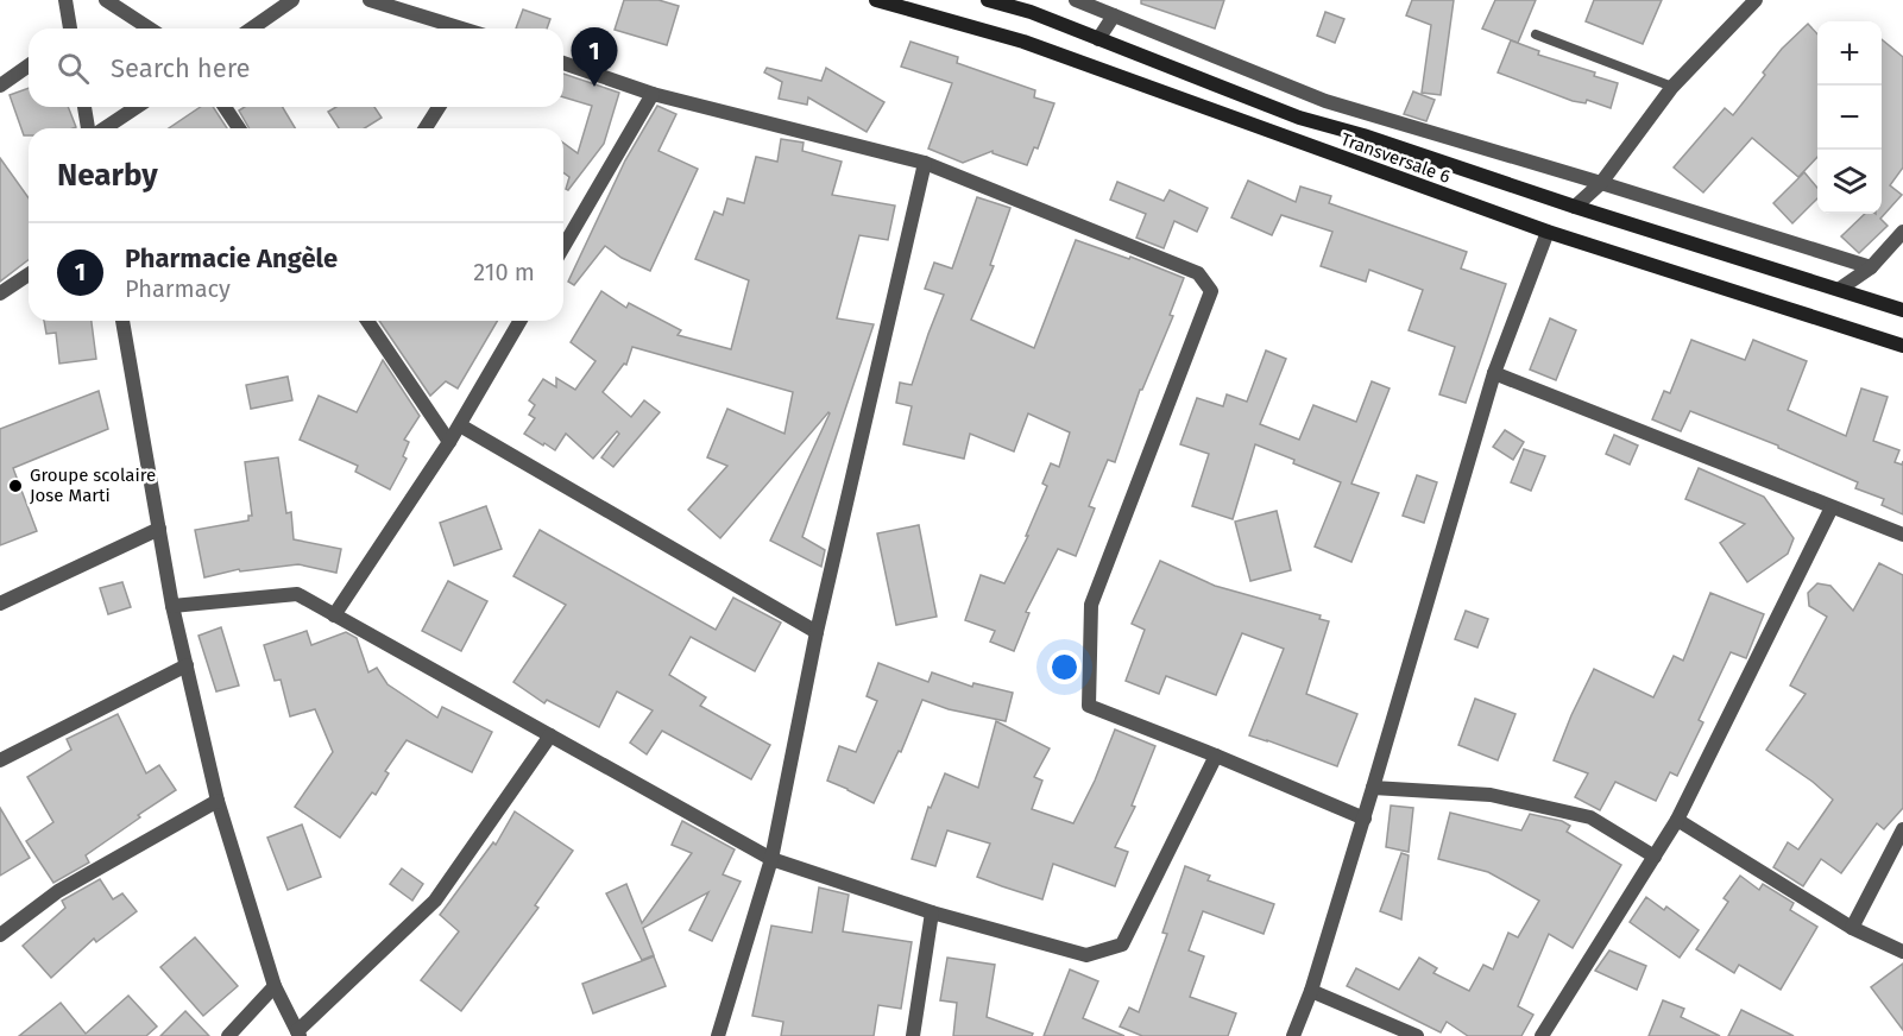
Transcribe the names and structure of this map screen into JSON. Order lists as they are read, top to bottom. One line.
{"streets":{"main road":["Transversale 6"]},"places":["Groupe scolaire Jose Marti"],"page":{"map_buttons":["+","−"],"pins":"1","search":"Search here","heading":"Nearby","list":[{"mark":"1","name":"Pharmacie Angèle","note":"Pharmacy","value":"210 m"}]}}
